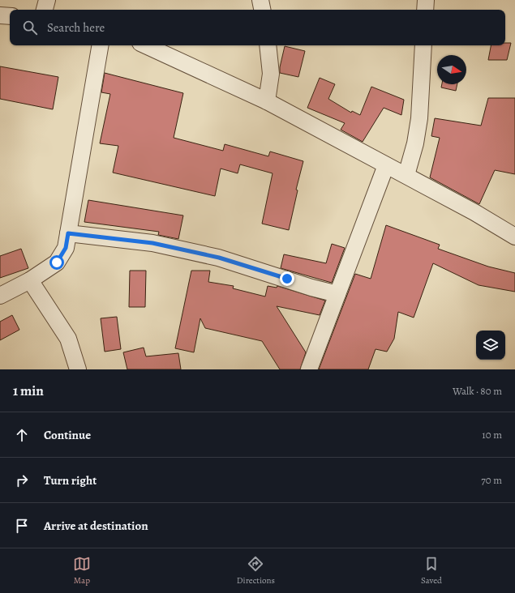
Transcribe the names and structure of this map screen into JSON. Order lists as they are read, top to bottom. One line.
{"north":"right","page":{"search":"Search here","heading":["1 min","Walk · 80 m"],"list":[["Continue","10 m"],["Turn right","70 m"],"Arrive at destination"],"nav":["Map","Directions","Saved"]}}
